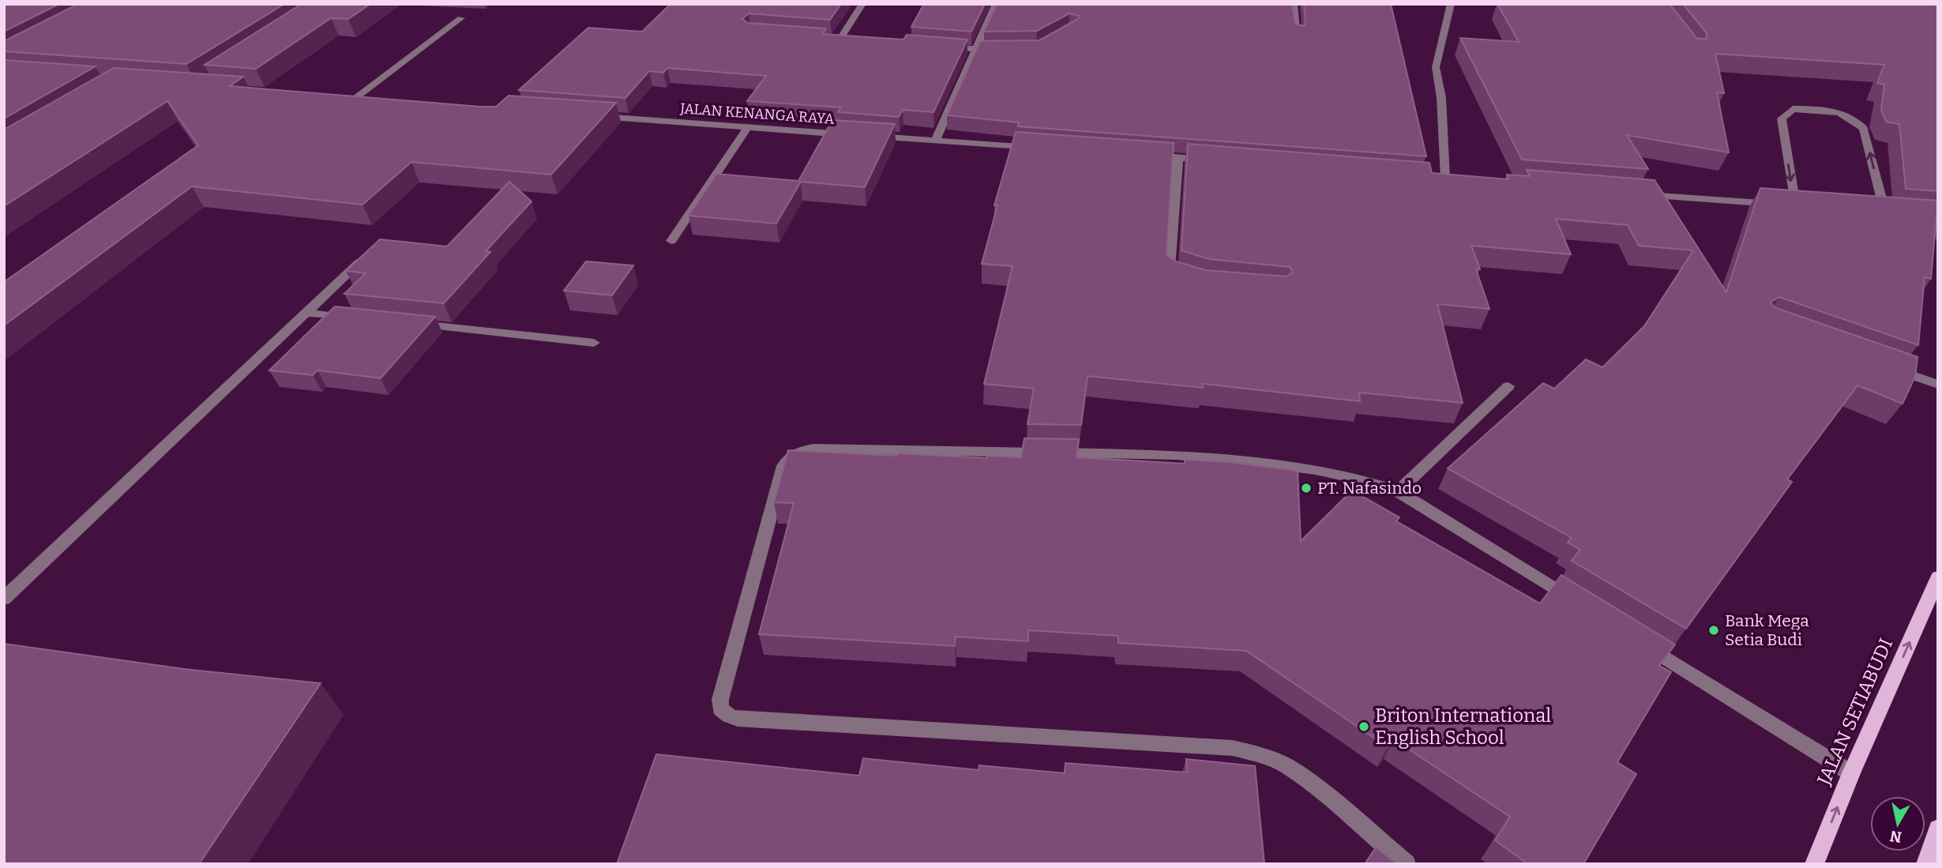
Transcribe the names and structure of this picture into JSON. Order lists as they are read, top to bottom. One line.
{"streets":{"main road":["JALAN SETIABUDI"],"street":["JALAN KENANGA RAYA"]},"one_way":["JALAN SETIABUDI"],"places":["PT. Nafasindo","Bank Mega Setia Budi","Briton International English School"],"north":"bottom"}
